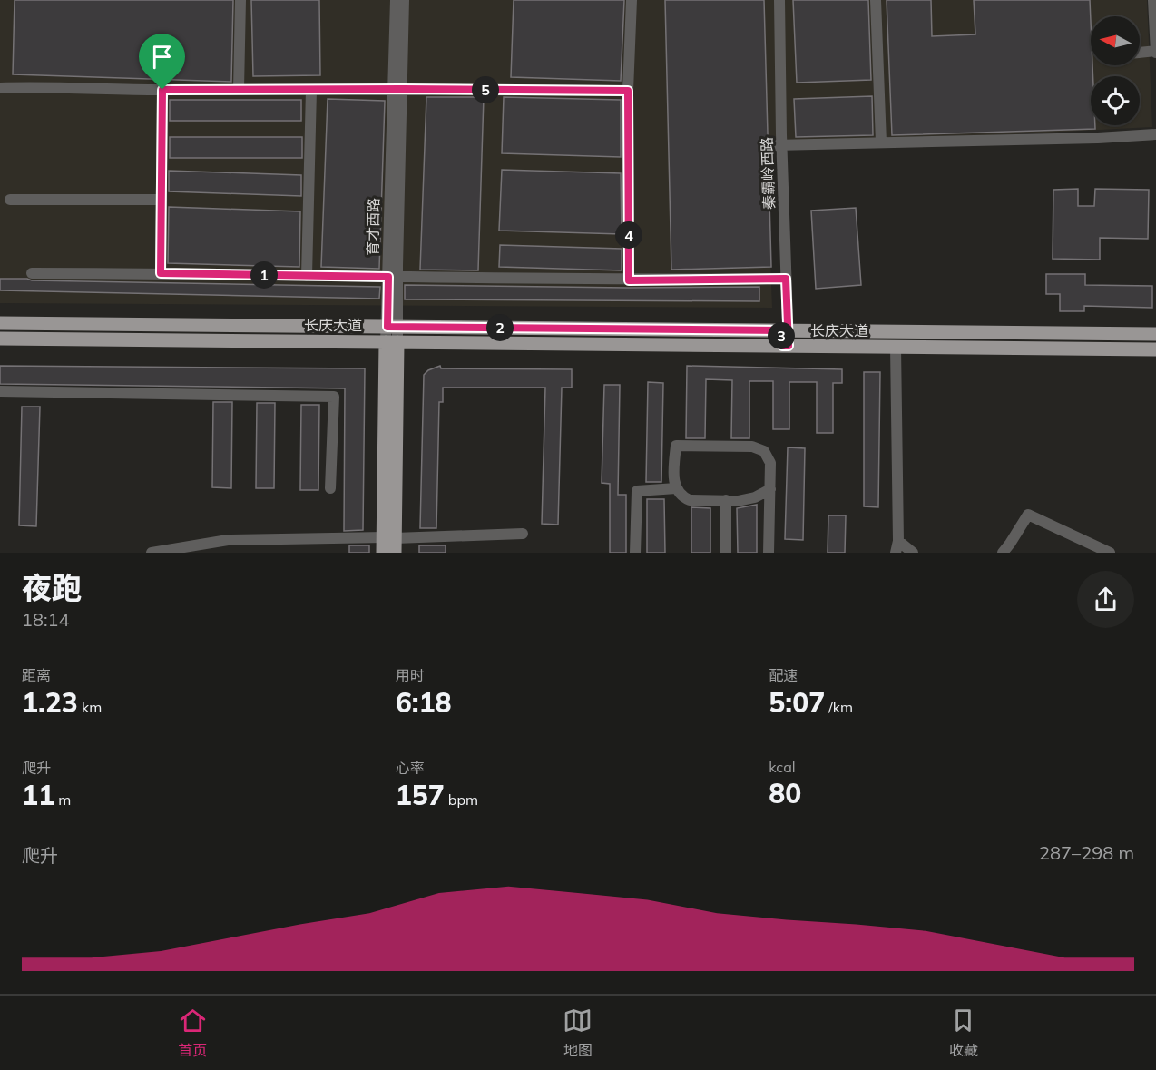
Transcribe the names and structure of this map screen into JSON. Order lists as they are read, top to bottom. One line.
{"streets":{"main road":["育才西路","长庆大道"],"street":["秦霸岭西路"]},"crossings":[["秦霸岭西路","长庆大道"],["育才西路","长庆大道"]],"north":"left","page":{"pins":["5","4","1","2","3"],"heading":["夜跑","18:14"],"stats":[["距离","1.23 km"],["用时","6:18"],["配速","5:07 /km"],["爬升","11 m"],["心率","157 bpm"],["kcal","80"]],"chart":["爬升","287–298 m"],"tabs":["首页","地图","收藏"]}}
